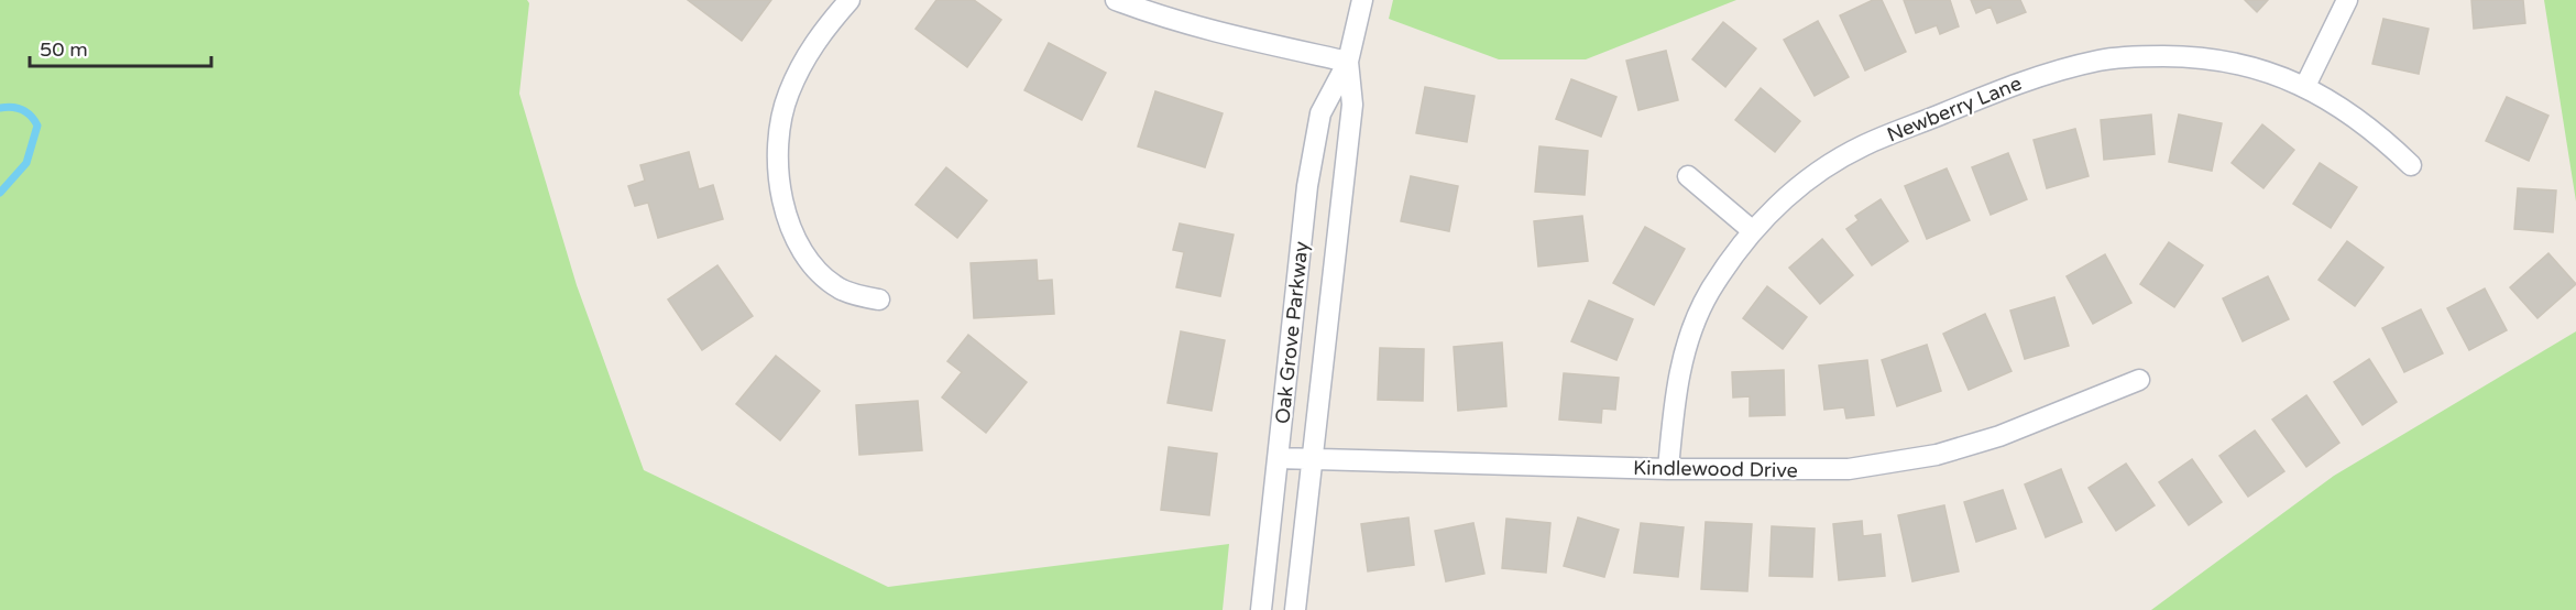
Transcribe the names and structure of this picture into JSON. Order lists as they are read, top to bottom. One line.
{"streets":{"street":["Newberry Lane","Oak Grove Parkway","Kindlewood Drive"]},"crossings":[["Newberry Lane","Kindlewood Drive"],["Oak Grove Parkway","Kindlewood Drive"]],"scale_bar":"50 m"}
